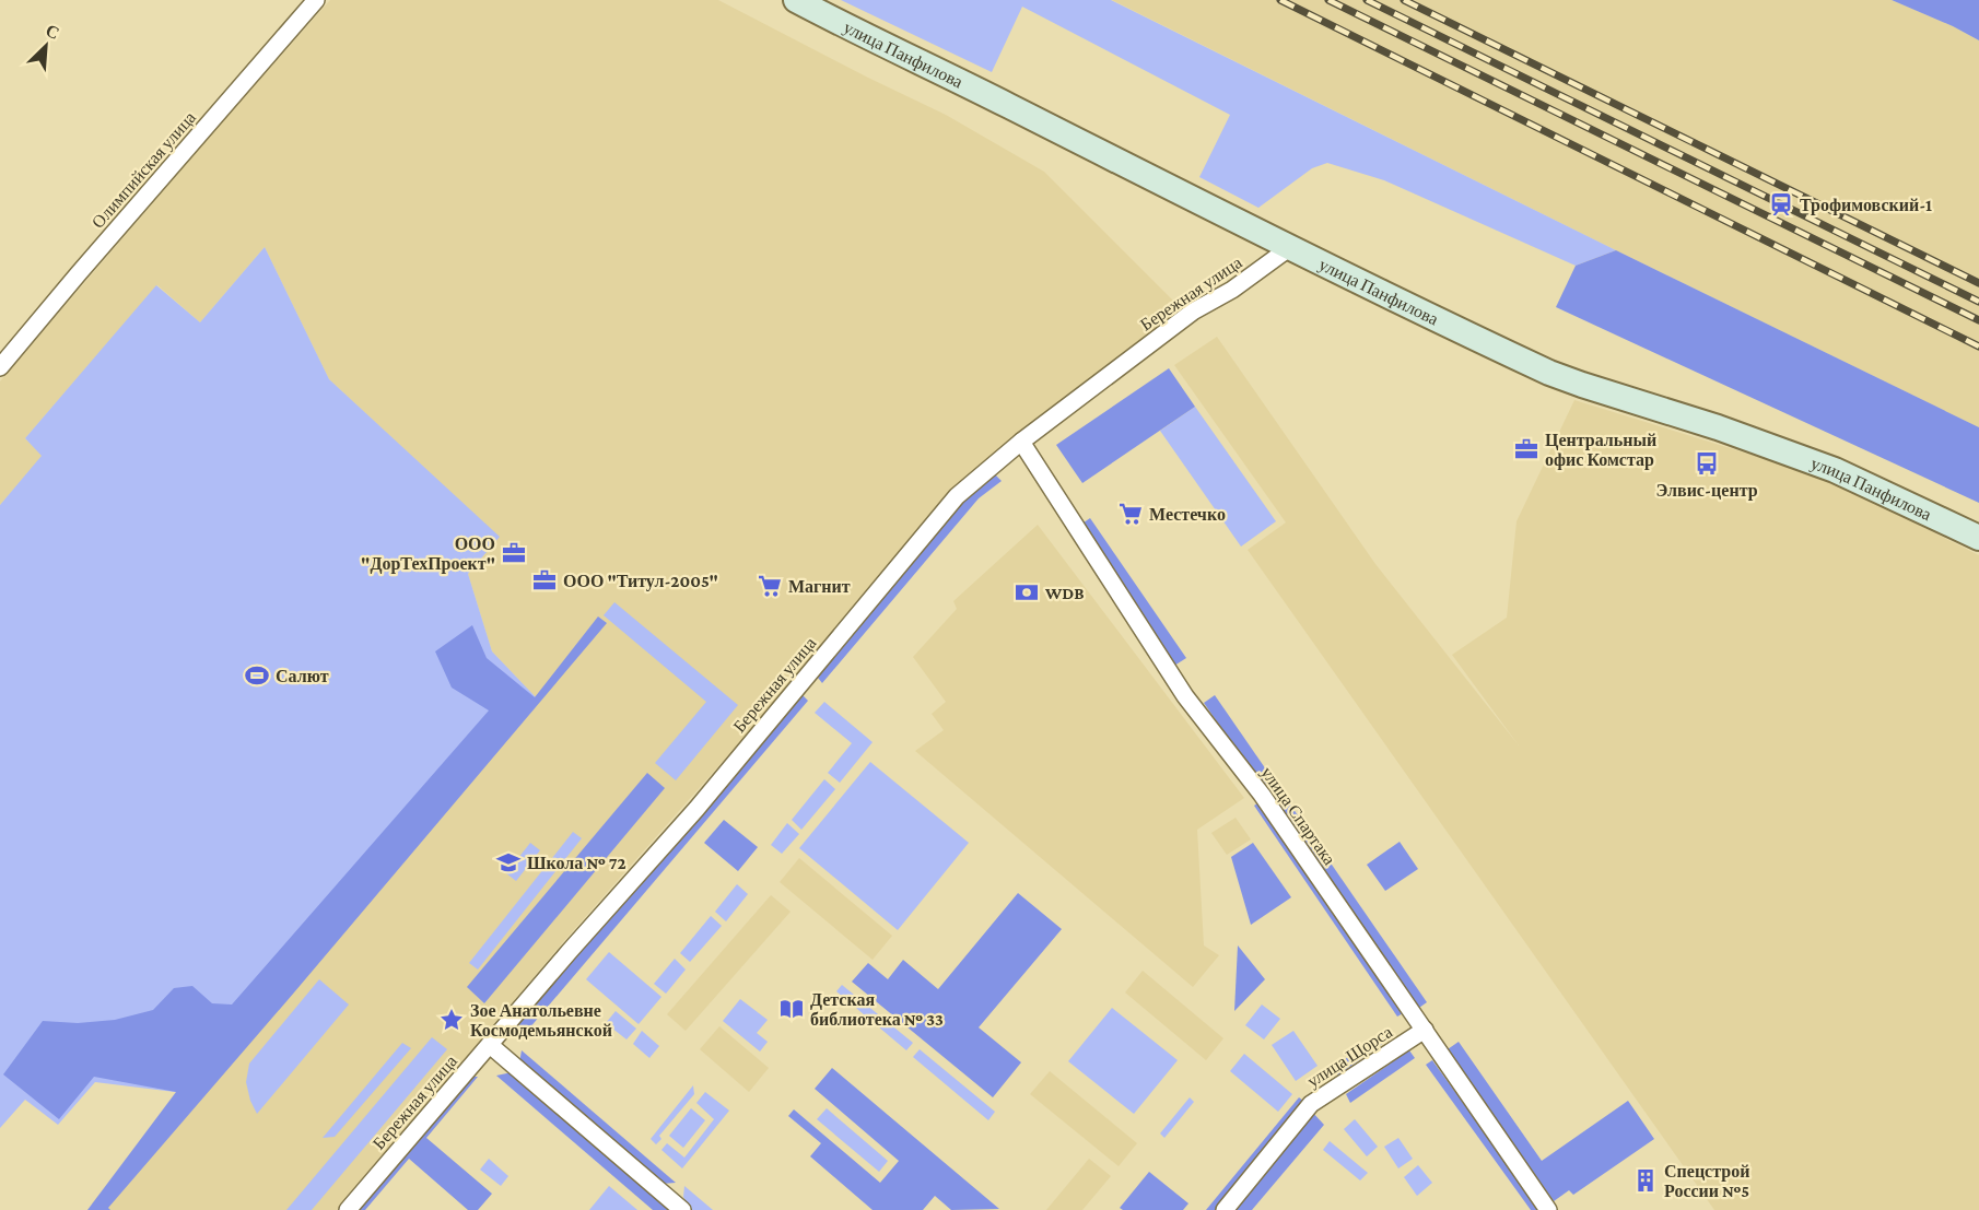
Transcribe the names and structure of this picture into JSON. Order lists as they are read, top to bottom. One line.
{"streets":{"main road":["улица Панфилова"],"street":["Олимпийская улица","Бережная улица","улица Спартака","улица Щорса"]},"crossings":[["улица Панфилова","Бережная улица"],["Бережная улица","улица Спартака"],["улица Спартака","улица Щорса"]],"places":{"station":["Трофимовский-1"],"office":["Центральный офис Комстар","ООО \"ДорТехПроект\"","ООО \"Титул-2005\""],"bus stop":["Элвис-центр"],"supermarket":["Местечко","Магнит"],"bank":["WDB"],"sports":["Салют"],"school or university":["Школа № 72"],"library":["Детская библиотека № 33"],"place":["Зое Анатольевне Космодемьянской"],"building":["Спецстрой России №5"]},"north":"top right"}
